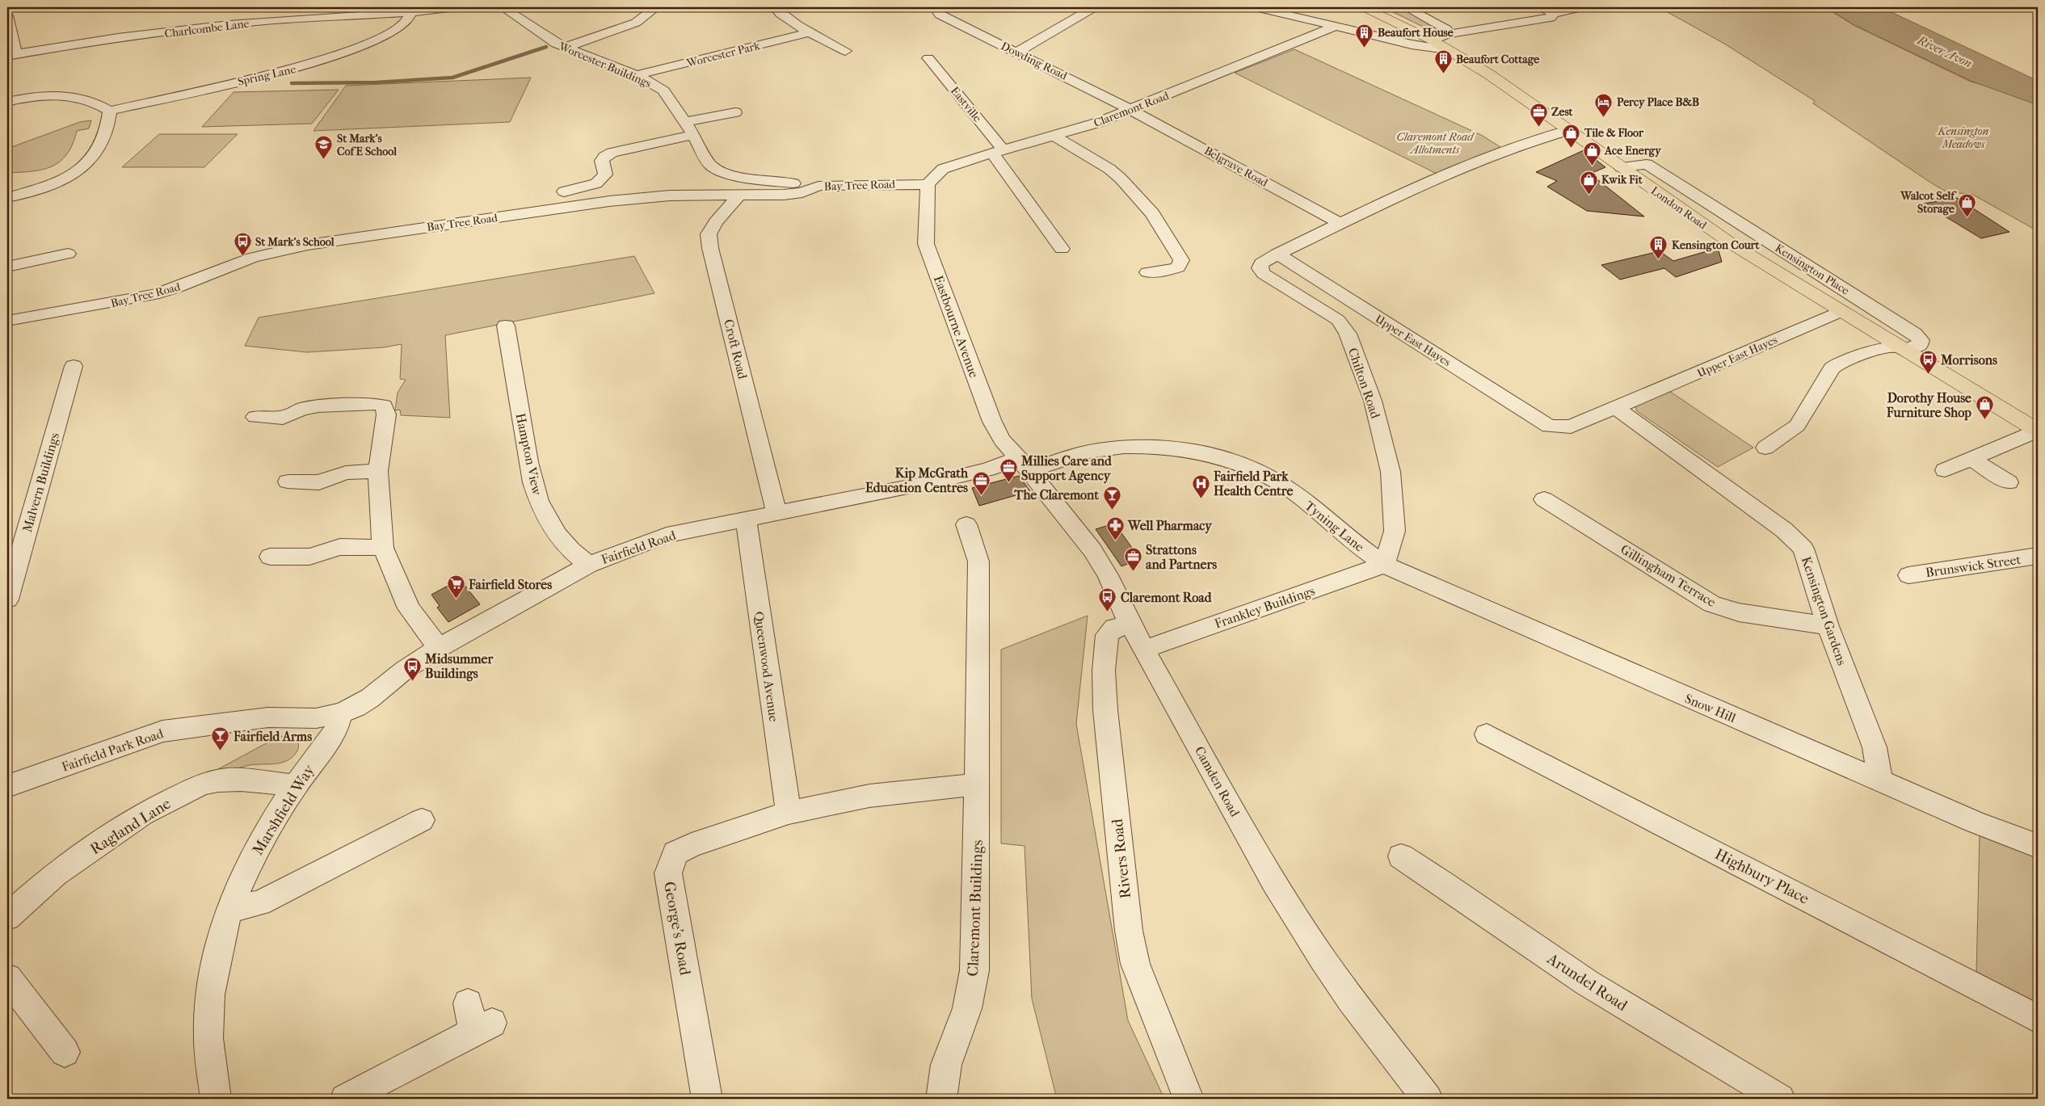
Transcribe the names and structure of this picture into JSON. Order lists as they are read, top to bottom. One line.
{"streets":{"highway":["London Road"],"street":["Charlcombe Lane","Worcester Park","Dowding Road","Worcester Buildings","Spring Lane","Eastville","Claremont Road","Belgrave Road","Bay Tree Road","Kensington Place","Eastbourne Avenue","Upper East Hayes","Croft Road","Chilton Road","Hampton View","Malvern Buildings","Tyning Lane","Fairfield Road","Brunswick Street","Gillingham Terrace","Frankley Buildings","Kensington Gardens","Queenwood Avenue","Snow Hill","Fairfield Park Road","Camden Road","Marshfield Way","Ragland Lane","Rivers Road","Highbury Place","Claremont Buildings","George's Road","Arundel Road"]},"crossings":[["Charlcombe Lane","Spring Lane"],["Worcester Park","Worcester Buildings"],["Dowding Road","Claremont Road"],["Dowding Road","Belgrave Road"],["Worcester Buildings","Bay Tree Road"],["Eastville","Claremont Road"],["Claremont Road","Belgrave Road"],["Claremont Road","Bay Tree Road"],["Claremont Road","Eastbourne Avenue"],["Bay Tree Road","Eastbourne Avenue"],["Bay Tree Road","Croft Road"],["London Road","Kensington Place"],["London Road","Upper East Hayes"],["Eastbourne Avenue","Tyning Lane"],["Eastbourne Avenue","Fairfield Road"],["Eastbourne Avenue","Camden Road"],["Upper East Hayes","Chilton Road"],["Upper East Hayes","Kensington Gardens"],["Croft Road","Fairfield Road"],["Chilton Road","Tyning Lane"],["Chilton Road","Frankley Buildings"],["Chilton Road","Snow Hill"],["Hampton View","Fairfield Road"],["Tyning Lane","Fairfield Road"],["Tyning Lane","Frankley Buildings"],["Tyning Lane","Snow Hill"],["Tyning Lane","Camden Road"],["Fairfield Road","Queenwood Avenue"],["Fairfield Road","Fairfield Park Road"],["Fairfield Road","Camden Road"],["Fairfield Road","Marshfield Way"],["Gillingham Terrace","Kensington Gardens"],["Frankley Buildings","Snow Hill"],["Frankley Buildings","Camden Road"],["Kensington Gardens","Snow Hill"],["Queenwood Avenue","George's Road"],["Fairfield Park Road","Marshfield Way"],["Camden Road","Rivers Road"],["Marshfield Way","Ragland Lane"]],"water":["River Avon"],"parks":["Kensington Meadows","Claremont Road Allotments"],"places":{"building":["Beaufort House","Beaufort Cottage","Kensington Court"],"hotel":["Percy Place B&B"],"office":["Zest","Millies Care and Support Agency","Kip McGrath Education Centres","Strattons and Partners"],"shop":["Tile & Floor","Ace Energy","Kwik Fit","Walcot Self Storage","Dorothy House Furniture Shop"],"school or university":["St Mark's CofE School"],"bus stop":["St Mark's School","Morrisons","Claremont Road","Midsummer Buildings"],"hospital":["Fairfield Park Health Centre"],"bar":["The Claremont","Fairfield Arms"],"pharmacy":["Well Pharmacy"],"supermarket":["Fairfield Stores"]}}
